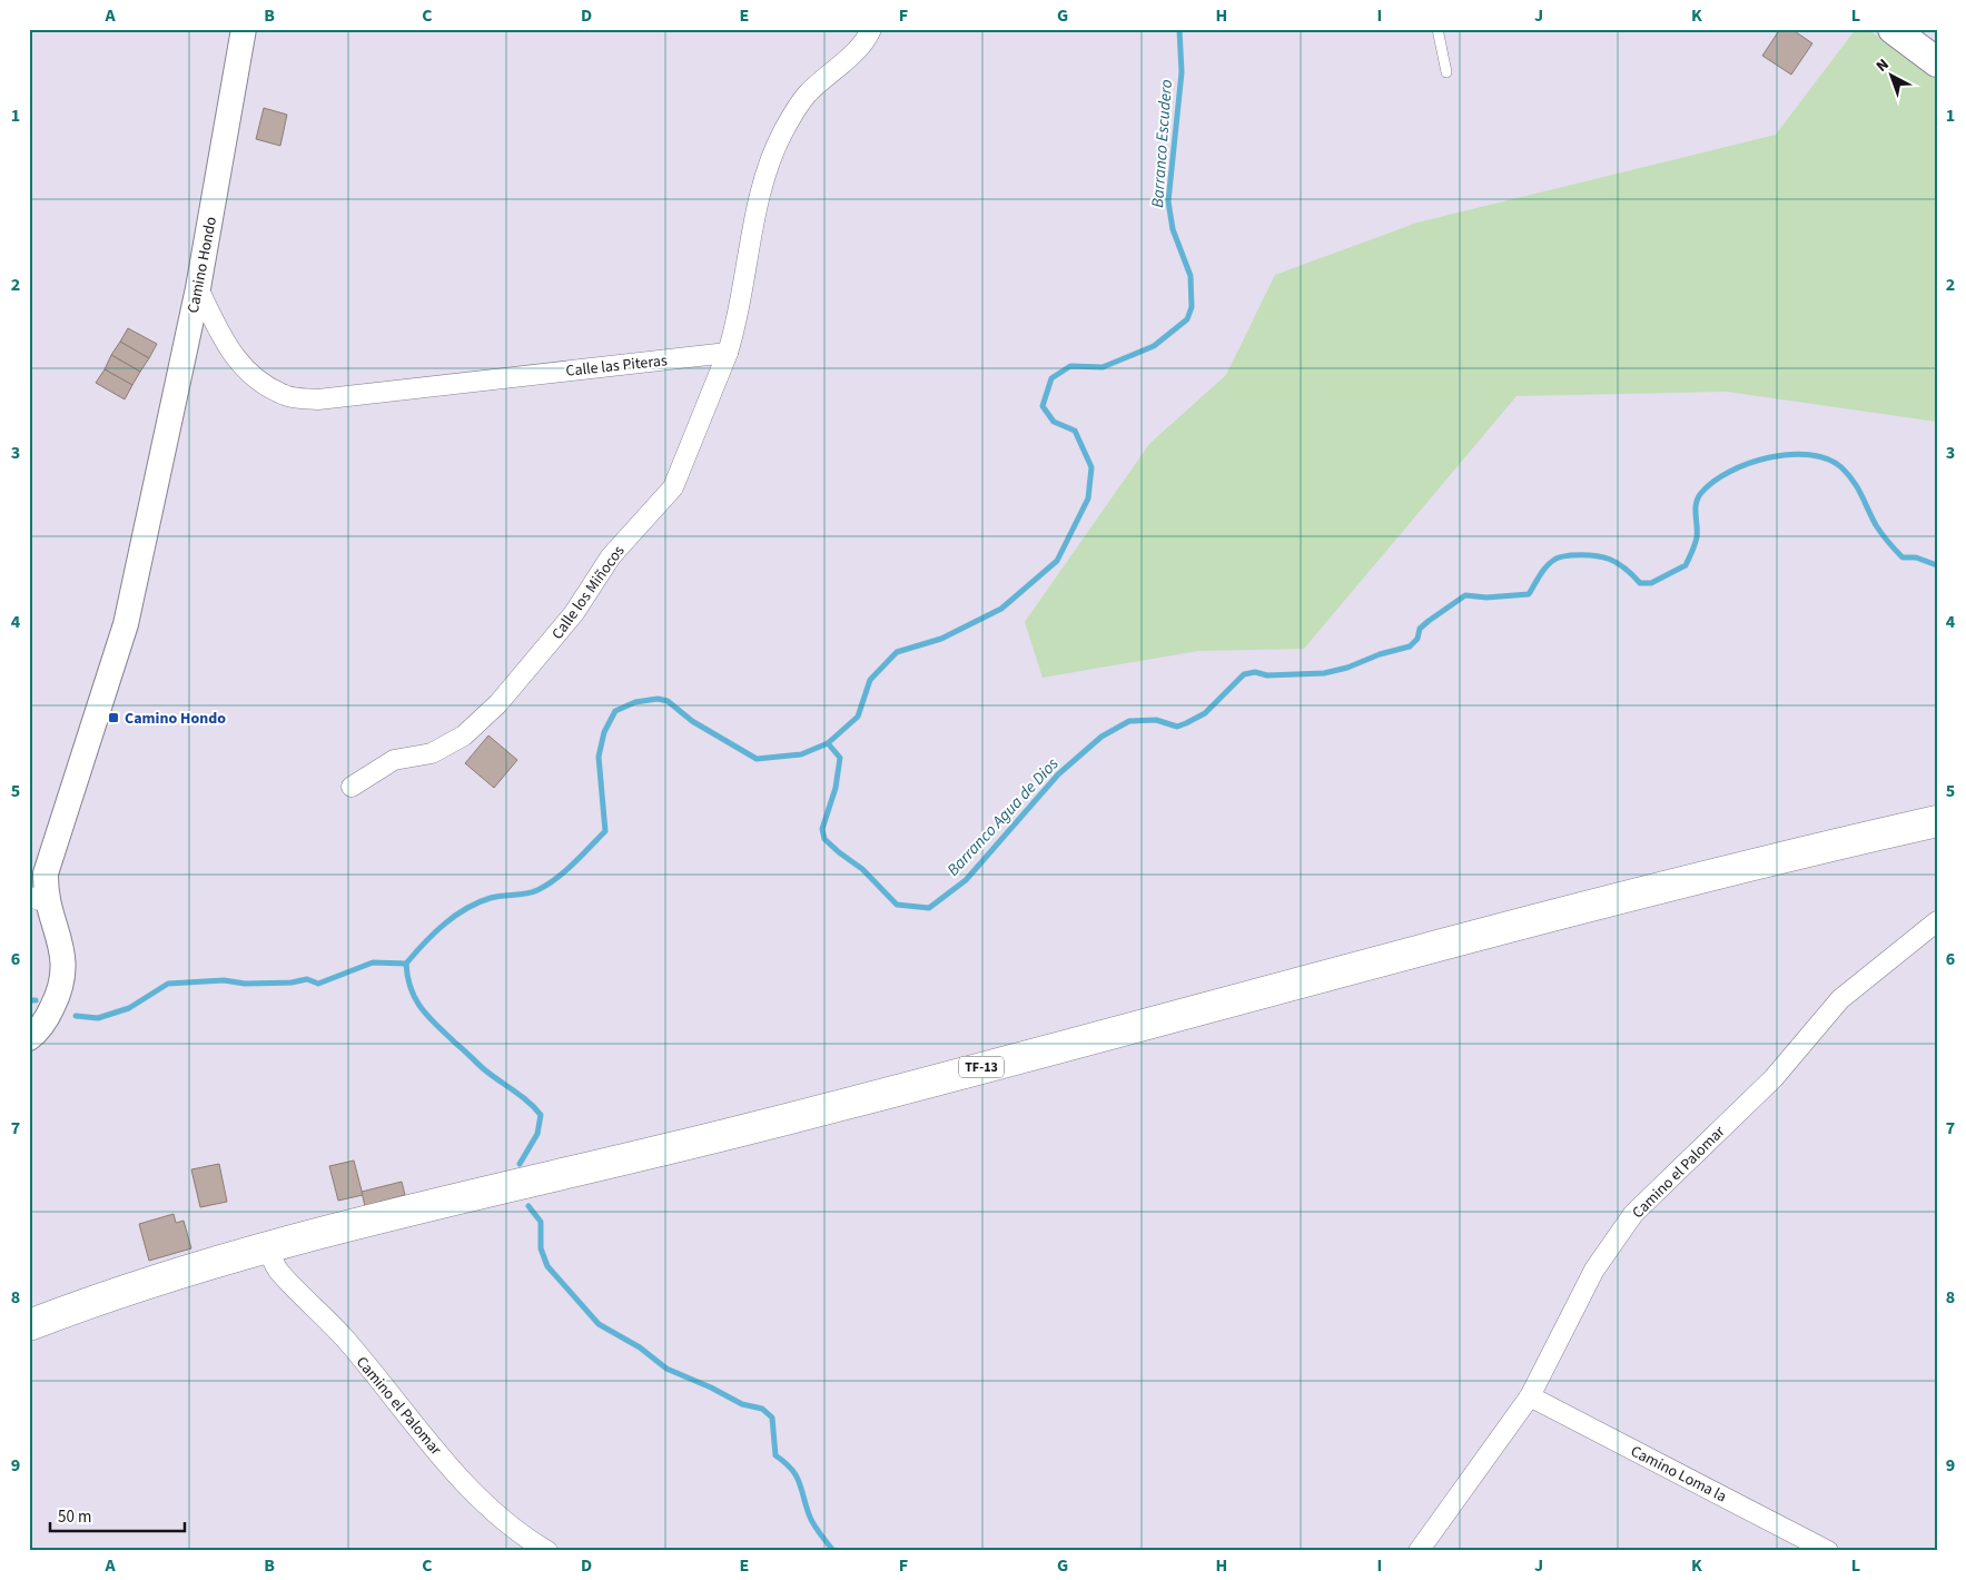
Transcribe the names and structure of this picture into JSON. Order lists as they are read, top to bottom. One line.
{"streets":{"main road":["TF-13"],"street":["Camino Hondo","Calle las Piteras","Calle los Miñocos","Camino el Palomar","Camino Loma la"]},"crossings":[["Camino Hondo","Calle las Piteras"],["Calle las Piteras","Calle los Miñocos"],["TF-13","Camino el Palomar"],["Camino el Palomar","Camino Loma la"]],"water":["Barranco Escudero","Barranco Agua de Dios"],"places":{"transit":["Camino Hondo"]},"scale_bar":"50 m","north":"top left","grid":{"columns":["A","B","C","D","E","F","G","H","I","J","K","L"],"rows":["1","2","3","4","5","6","7","8","9"]}}
